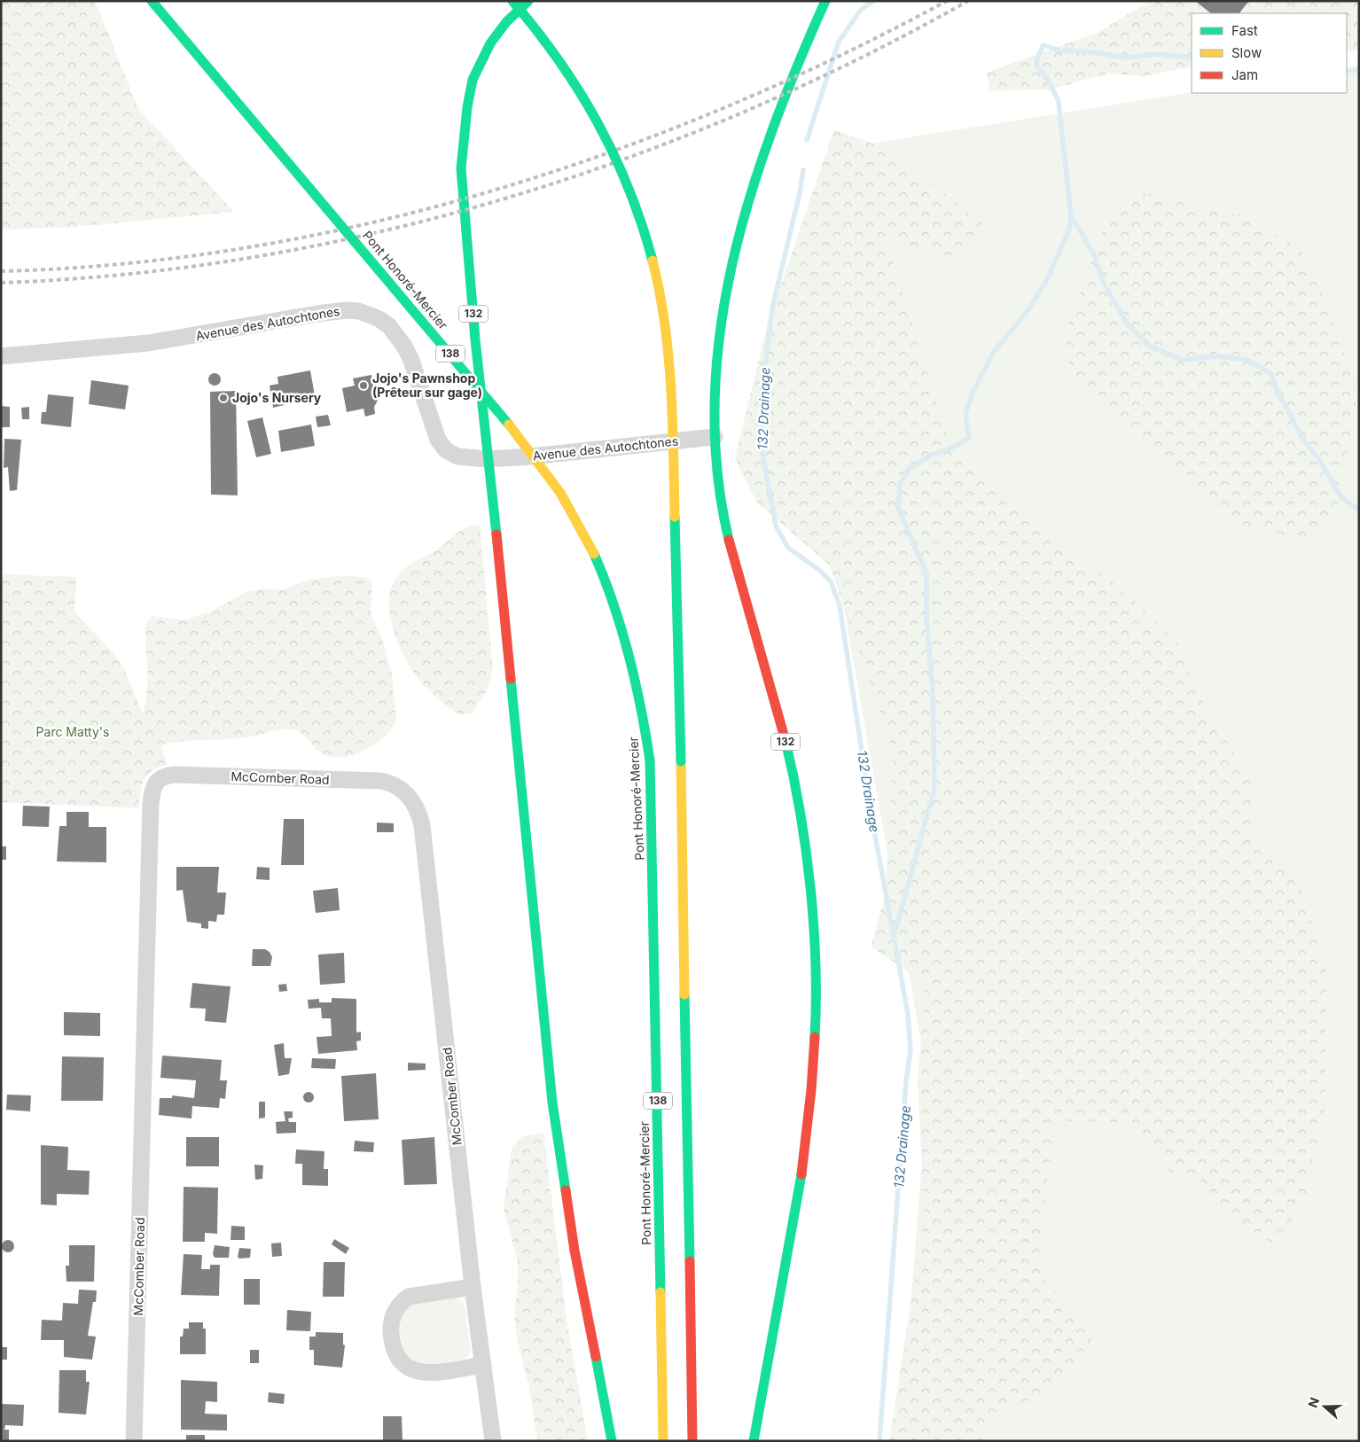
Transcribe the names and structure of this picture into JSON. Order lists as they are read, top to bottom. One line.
{"streets":{"highway":["Pont Honoré-Mercier","132","138"],"street":["Avenue des Autochtones","McComber Road"]},"crossings":[["132","Avenue des Autochtones"]],"water":["132 Drainage"],"parks":["Parc Matty's"],"places":["Jojo's Pawnshop (Prêteur sur gage)","Jojo's Nursery"],"legend":["Fast","Slow","Jam"],"north":"left"}
